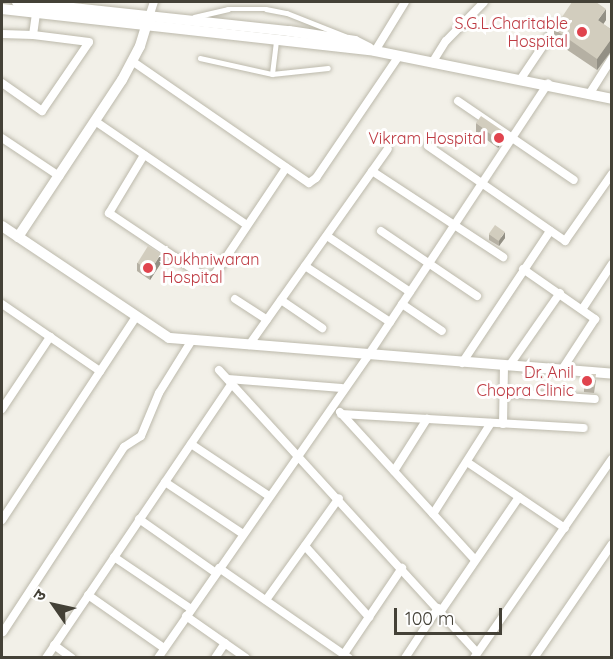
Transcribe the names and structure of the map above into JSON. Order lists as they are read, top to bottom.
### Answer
{
  "places": [
    "S.G.L.Charitable Hospital",
    "Vikram Hospital",
    "Dukhniwaran Hospital",
    "Dr. Anil Chopra Clinic"
  ],
  "scale_bar": "100 m",
  "north": "top left"
}
